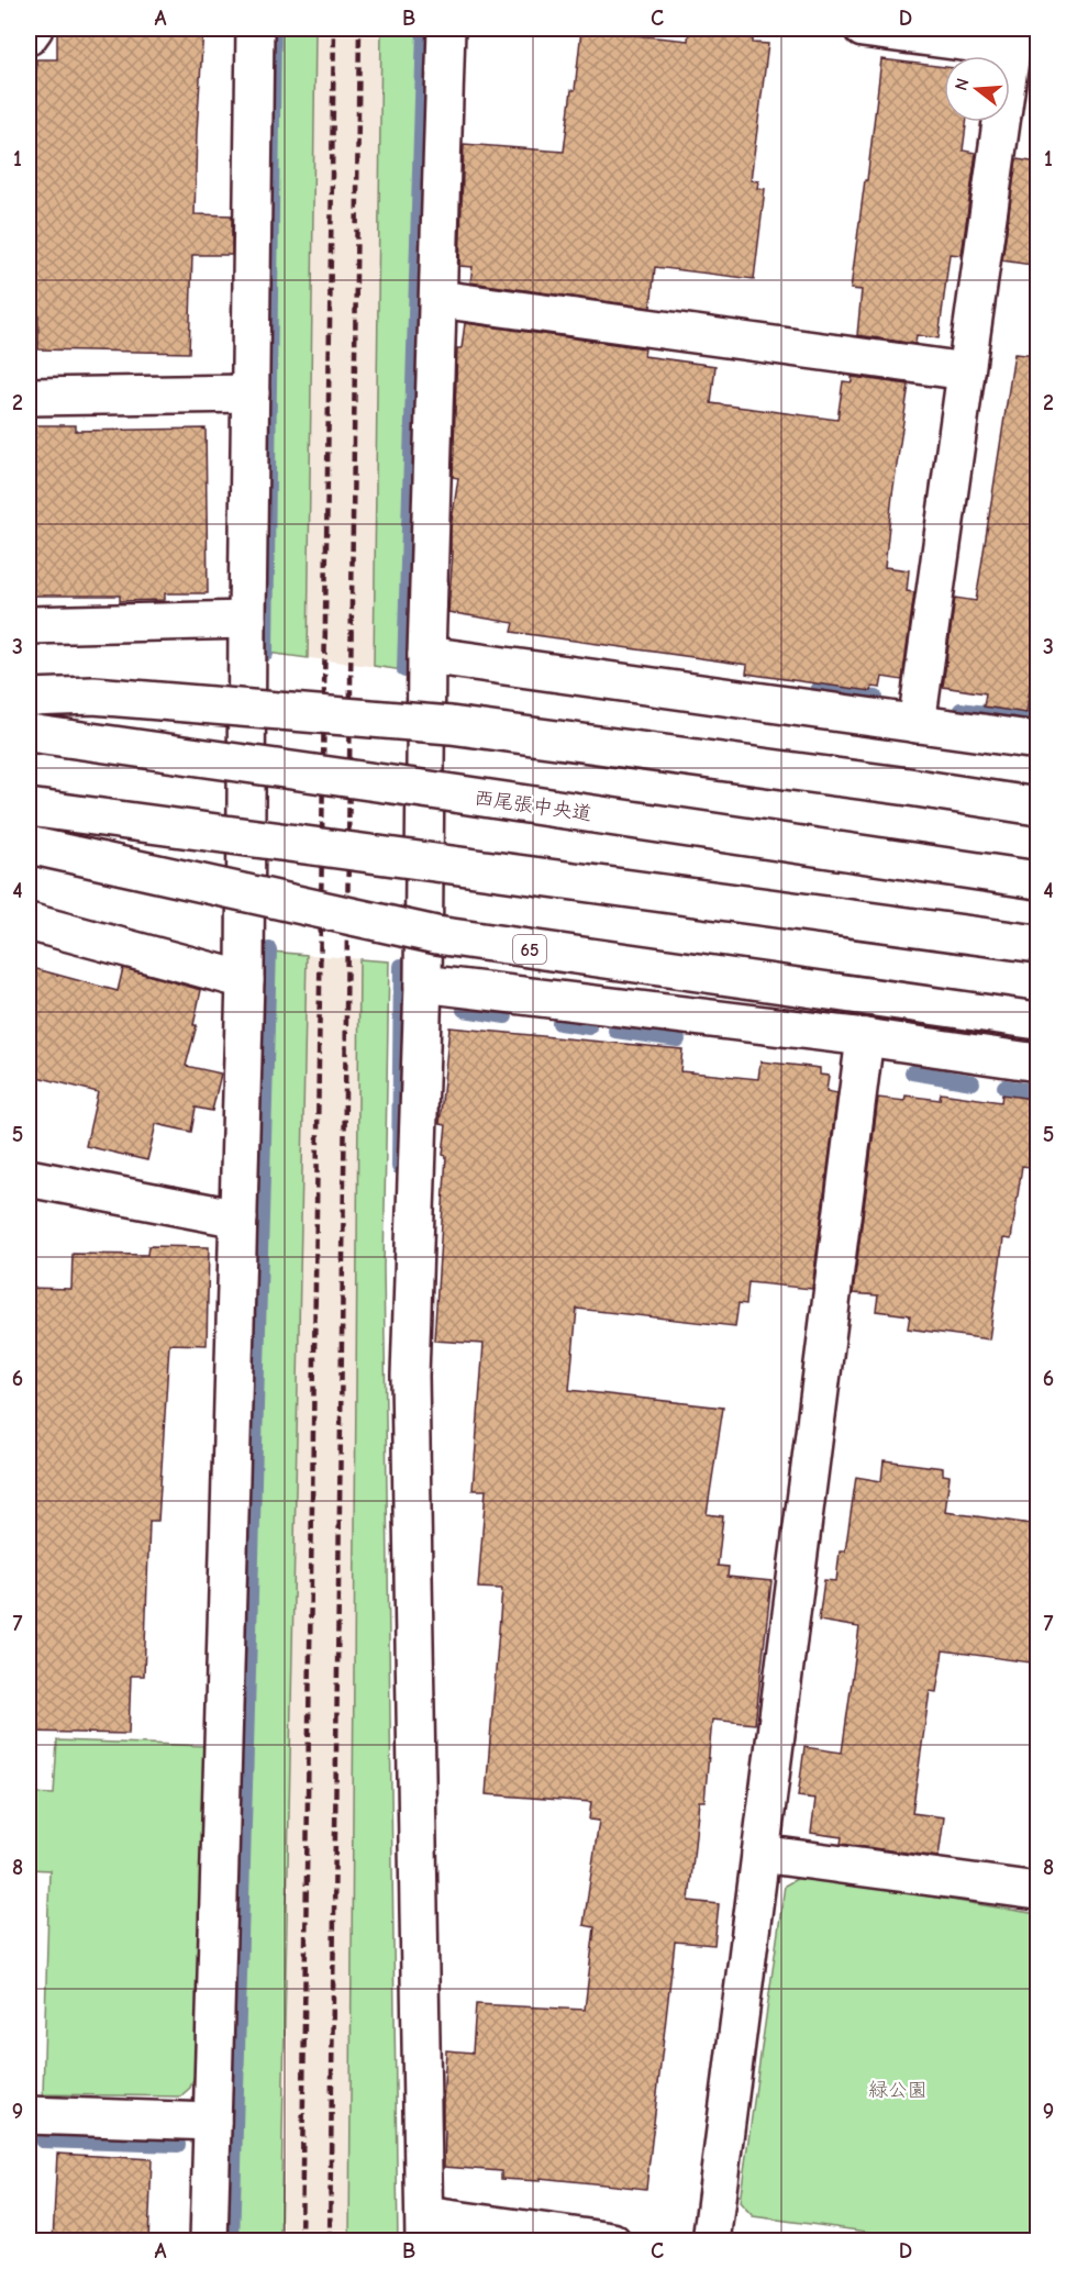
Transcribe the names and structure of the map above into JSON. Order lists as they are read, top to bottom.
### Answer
{
  "streets": {
    "street": ["西尾張中央道", "65"]
  },
  "parks": ["緑公園"],
  "north": "left",
  "grid": {
    "columns": [
      "A",
      "B",
      "C",
      "D"
    ],
    "rows": [
      "1",
      "2",
      "3",
      "4",
      "5",
      "6",
      "7",
      "8",
      "9"
    ]
  }
}
